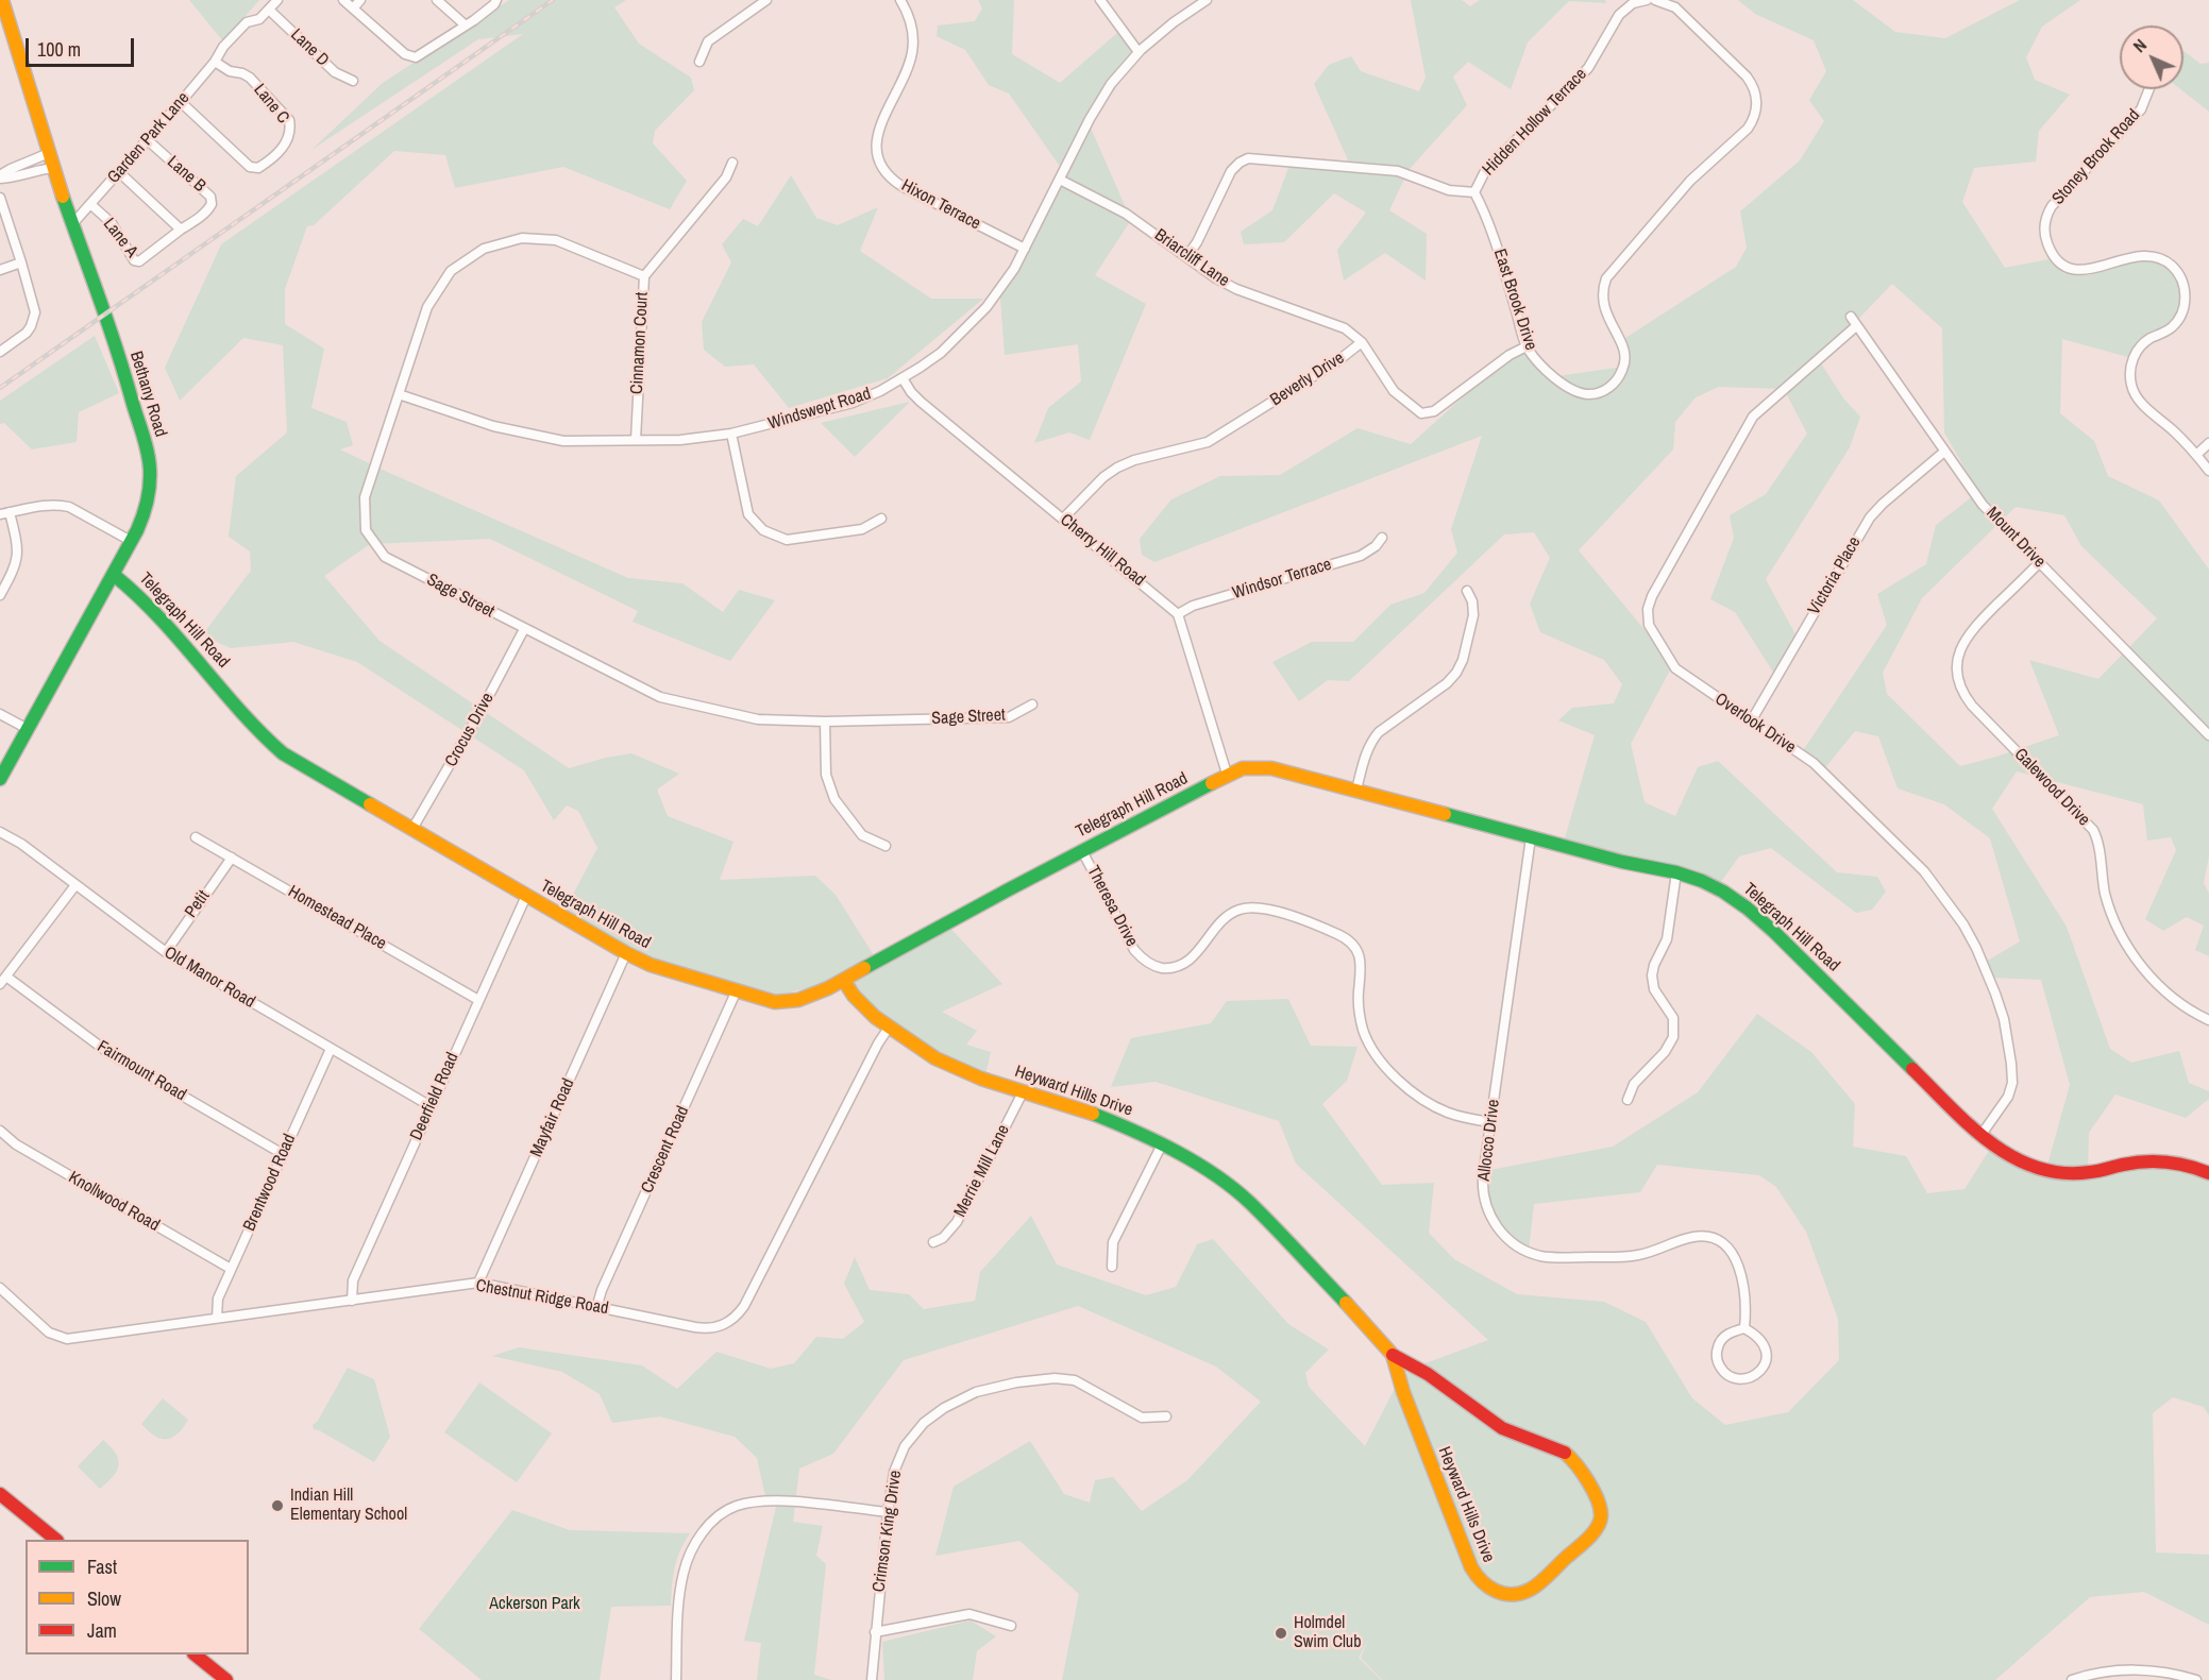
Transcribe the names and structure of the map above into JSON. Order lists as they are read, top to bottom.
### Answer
{
  "streets": {
    "street": [
      "Lane D",
      "Lane C",
      "Hidden Hollow Terrace",
      "Garden Park Lane",
      "Stoney Brook Road",
      "Lane B",
      "Hixon Terrace",
      "Lane A",
      "Briarcliff Lane",
      "East Brook Drive",
      "Cinnamon Court",
      "Beverly Drive",
      "Bethany Road",
      "Windswept Road",
      "Mount Drive",
      "Cherry Hill Road",
      "Victoria Place",
      "Windsor Terrace",
      "Sage Street",
      "Telegraph Hill Road",
      "Overlook Drive",
      "Crocus Drive",
      "Galewood Drive",
      "Petit",
      "Theresa Drive",
      "Homestead Place",
      "Old Manor Road",
      "Fairmount Road",
      "Heyward Hills Drive",
      "Deerfield Road",
      "Mayfair Road",
      "Allocco Drive",
      "Crescent Road",
      "Merrie Mill Lane",
      "Brentwood Road",
      "Knollwood Road",
      "Chestnut Ridge Road",
      "Crimson King Drive"
    ]
  },
  "crossings": [
    ["Lane D", "Garden Park Lane"],
    ["Lane C", "Garden Park Lane"],
    ["Hidden Hollow Terrace", "East Brook Drive"],
    ["Garden Park Lane", "Lane B"],
    ["Garden Park Lane", "Lane A"],
    ["Garden Park Lane", "Bethany Road"],
    ["Lane B", "Lane A"],
    ["Hixon Terrace", "Windswept Road"],
    ["Briarcliff Lane", "Beverly Drive"],
    ["Briarcliff Lane", "Windswept Road"],
    ["East Brook Drive", "Beverly Drive"],
    ["Cinnamon Court", "Windswept Road"],
    ["Cinnamon Court", "Sage Street"],
    ["Beverly Drive", "Cherry Hill Road"],
    ["Bethany Road", "Telegraph Hill Road"],
    ["Windswept Road", "Cherry Hill Road"],
    ["Windswept Road", "Sage Street"],
    ["Mount Drive", "Victoria Place"],
    ["Mount Drive", "Overlook Drive"],
    ["Mount Drive", "Galewood Drive"],
    ["Cherry Hill Road", "Windsor Terrace"],
    ["Victoria Place", "Overlook Drive"],
    ["Sage Street", "Crocus Drive"],
    ["Telegraph Hill Road", "Overlook Drive"],
    ["Telegraph Hill Road", "Crocus Drive"],
    ["Telegraph Hill Road", "Theresa Drive"],
    ["Telegraph Hill Road", "Heyward Hills Drive"],
    ["Telegraph Hill Road", "Deerfield Road"],
    ["Telegraph Hill Road", "Mayfair Road"],
    ["Telegraph Hill Road", "Allocco Drive"],
    ["Telegraph Hill Road", "Crescent Road"],
    ["Petit", "Homestead Place"],
    ["Petit", "Old Manor Road"],
    ["Theresa Drive", "Allocco Drive"],
    ["Homestead Place", "Deerfield Road"],
    ["Old Manor Road", "Deerfield Road"],
    ["Old Manor Road", "Brentwood Road"],
    ["Fairmount Road", "Brentwood Road"],
    ["Heyward Hills Drive", "Merrie Mill Lane"],
    ["Heyward Hills Drive", "Chestnut Ridge Road"],
    ["Deerfield Road", "Chestnut Ridge Road"],
    ["Mayfair Road", "Chestnut Ridge Road"],
    ["Crescent Road", "Chestnut Ridge Road"],
    ["Brentwood Road", "Knollwood Road"],
    ["Brentwood Road", "Chestnut Ridge Road"]
  ],
  "parks": ["Ackerson Park"],
  "places": ["Indian Hill Elementary School", "Holmdel Swim Club"],
  "legend": ["Fast", "Slow", "Jam"],
  "scale_bar": "100 m",
  "north": "top left"
}
